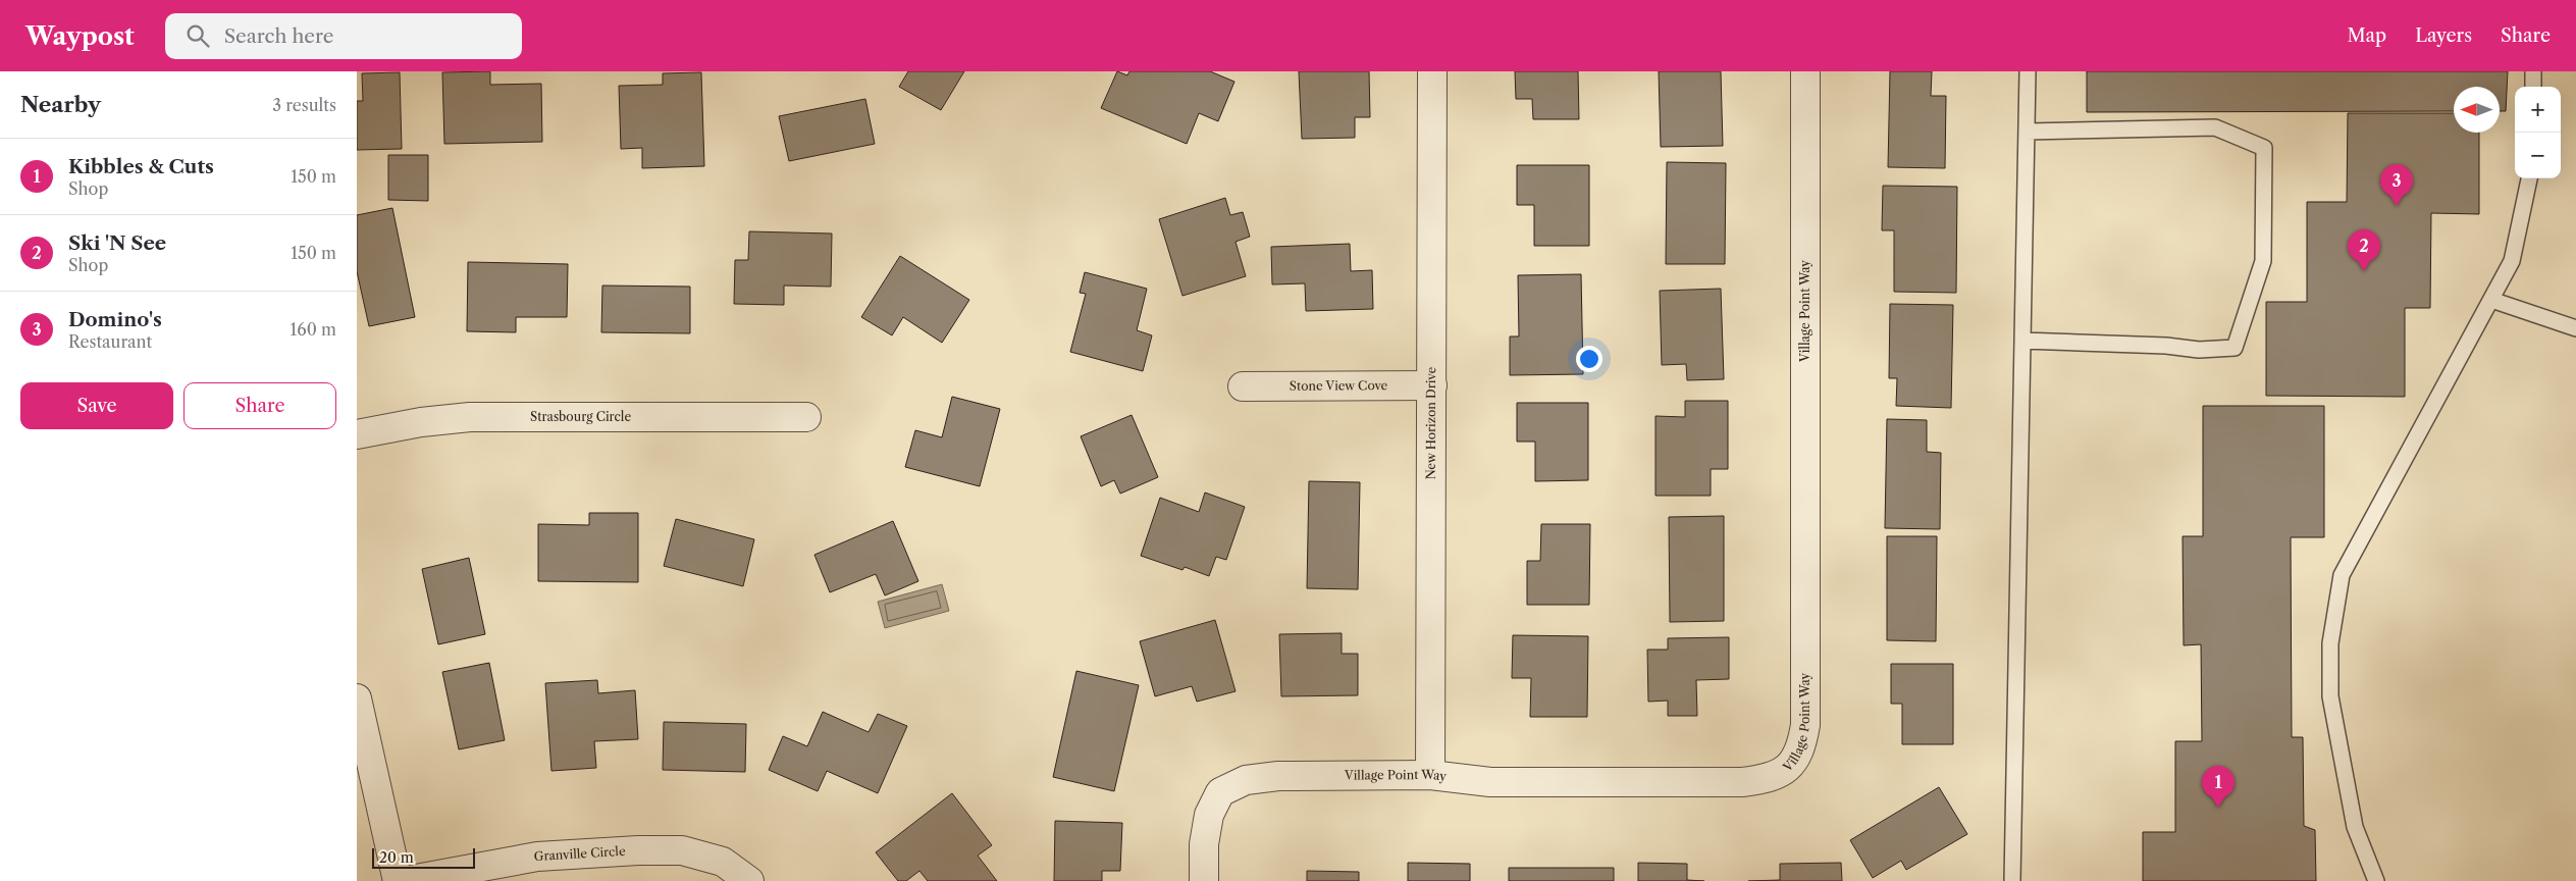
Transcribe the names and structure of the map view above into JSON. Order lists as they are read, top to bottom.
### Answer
{
  "streets": {
    "street": [
      "Village Point Way",
      "Stone View Cove",
      "Strasbourg Circle",
      "New Horizon Drive",
      "Granville Circle"
    ]
  },
  "crossings": [
    ["Village Point Way", "New Horizon Drive"],
    ["Stone View Cove", "New Horizon Drive"]
  ],
  "scale_bar": "20 m",
  "north": "left",
  "page": {
    "header": "Waypost",
    "search": "Search here",
    "nav": ["Map", "Layers", "Share"],
    "heading": ["Nearby", "3 results"],
    "map_buttons": ["+", "−"],
    "list": [
      {
        "mark": "1",
        "name": "Kibbles & Cuts",
        "note": "Shop",
        "value": "150 m"
      },
      {
        "mark": "2",
        "name": "Ski 'N See",
        "note": "Shop",
        "value": "150 m"
      },
      {
        "mark": "3",
        "name": "Domino's",
        "note": "Restaurant",
        "value": "160 m"
      }
    ],
    "pins": ["3", "2", "1"],
    "buttons": ["Save", "Share"],
    "scale": "20 m"
  }
}
